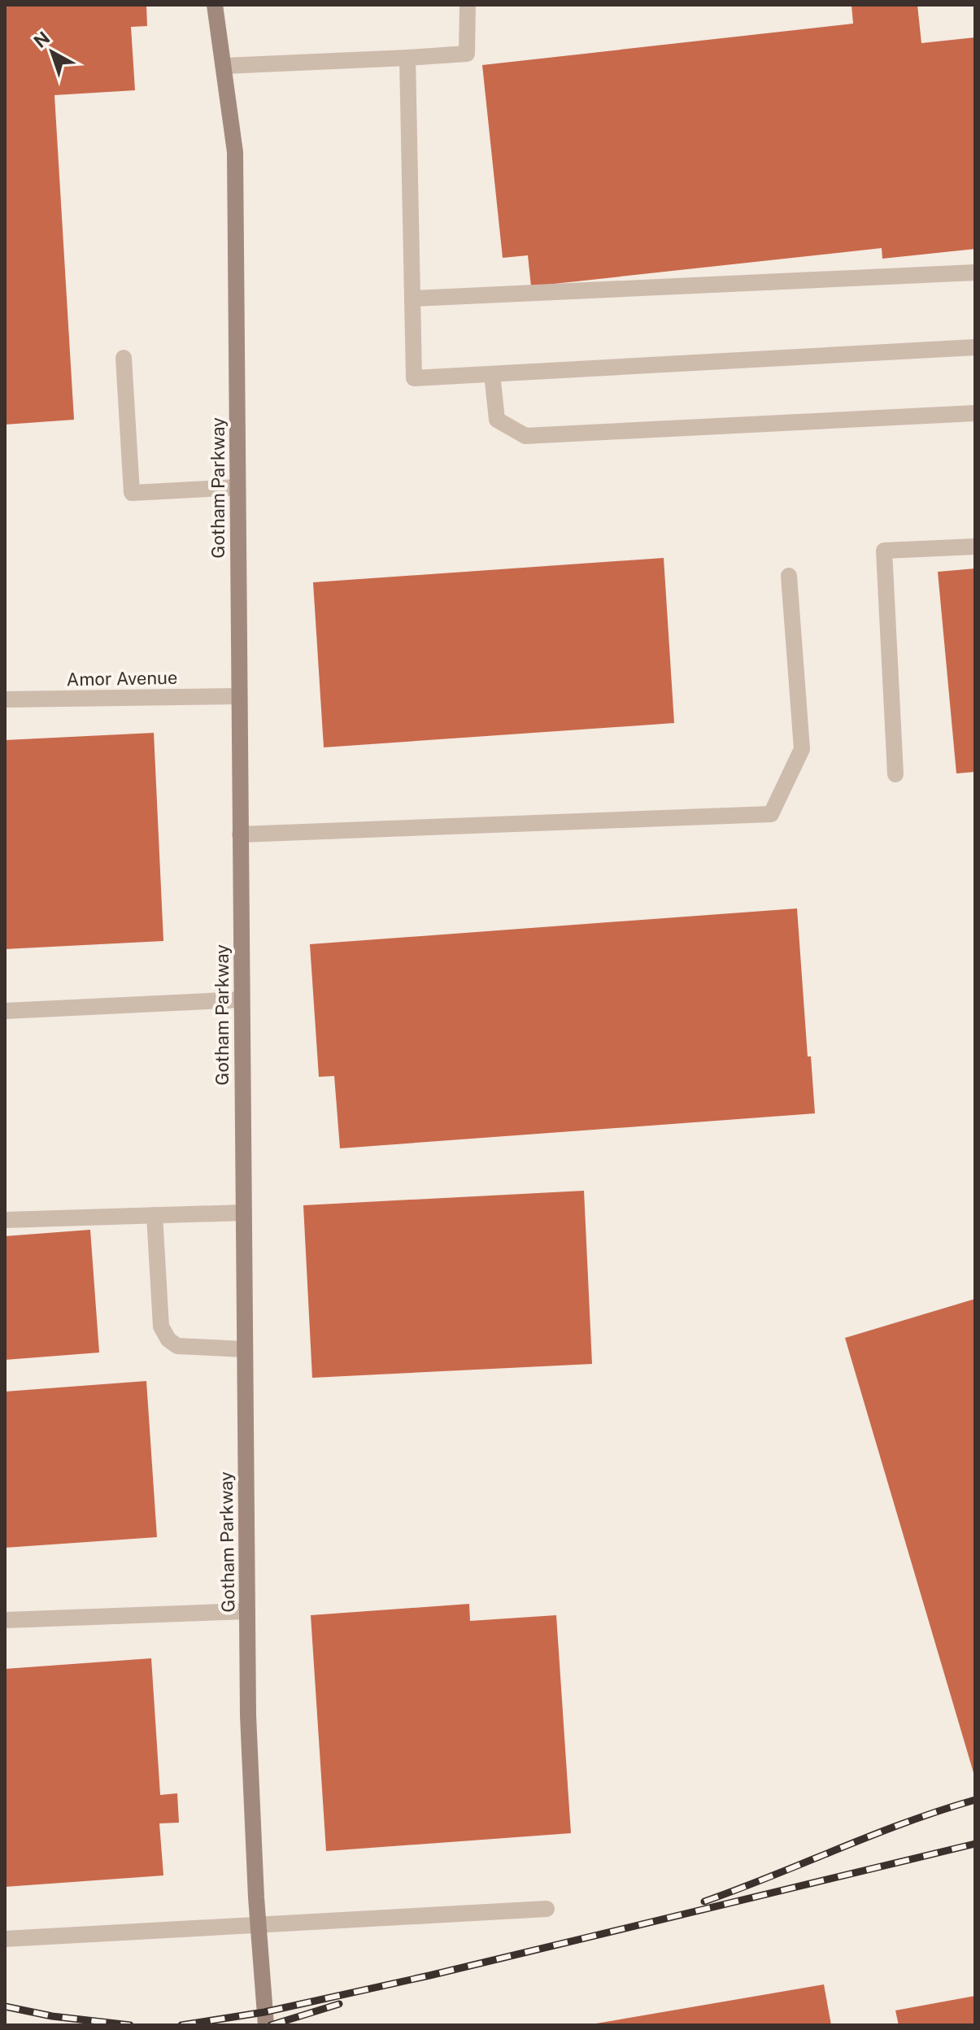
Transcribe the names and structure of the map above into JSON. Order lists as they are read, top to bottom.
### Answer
{
  "streets": {
    "street": ["Gotham Parkway", "Amor Avenue"]
  },
  "crossings": [
    ["Gotham Parkway", "Amor Avenue"]
  ],
  "north": "top left"
}
